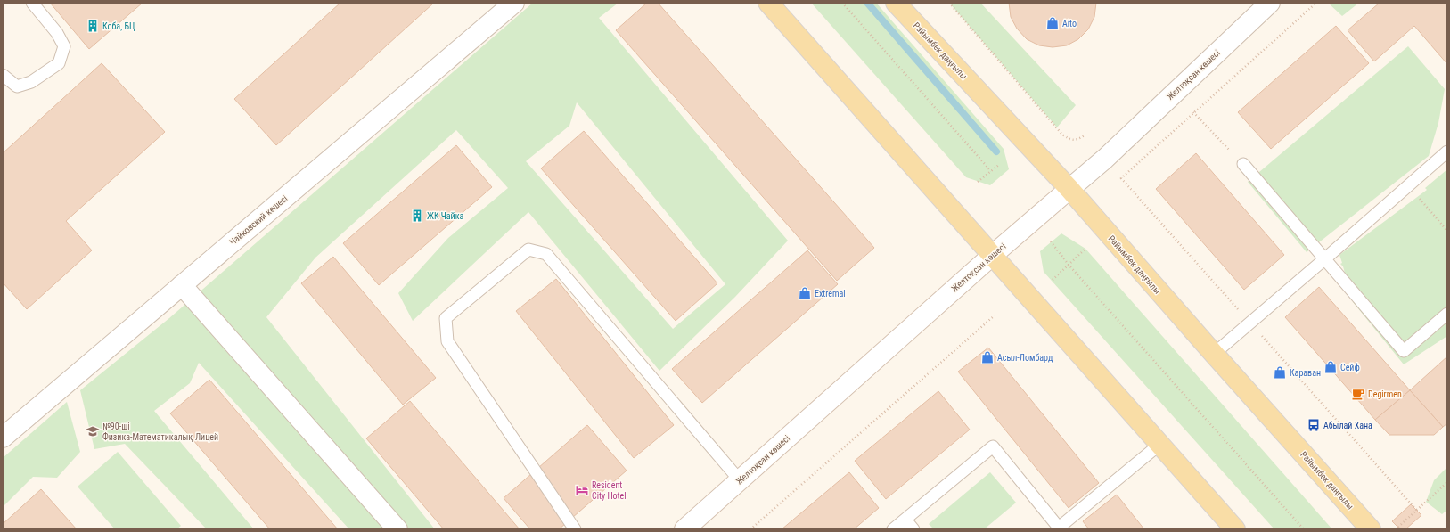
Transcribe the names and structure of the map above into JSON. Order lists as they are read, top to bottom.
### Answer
{
  "streets": {
    "main road": ["Райымбек даңғылы"],
    "street": ["Желтоқсан көшесі", "Чайковский көшесі"]
  },
  "crossings": [
    ["Райымбек даңғылы", "Желтоқсан көшесі"]
  ],
  "places": {
    "shop": [
      "Aito",
      "Extremal",
      "Асыл-Ломбард",
      "Сейф",
      "Караван"
    ],
    "building": ["Коба, БЦ", "ЖК Чайка"],
    "cafe": ["Degirmen"],
    "bus stop": ["Абылай Хана"],
    "school or university": ["№90-ші Физика-Математикалық Лицей"],
    "hotel": ["Resident City Hotel"]
  }
}
